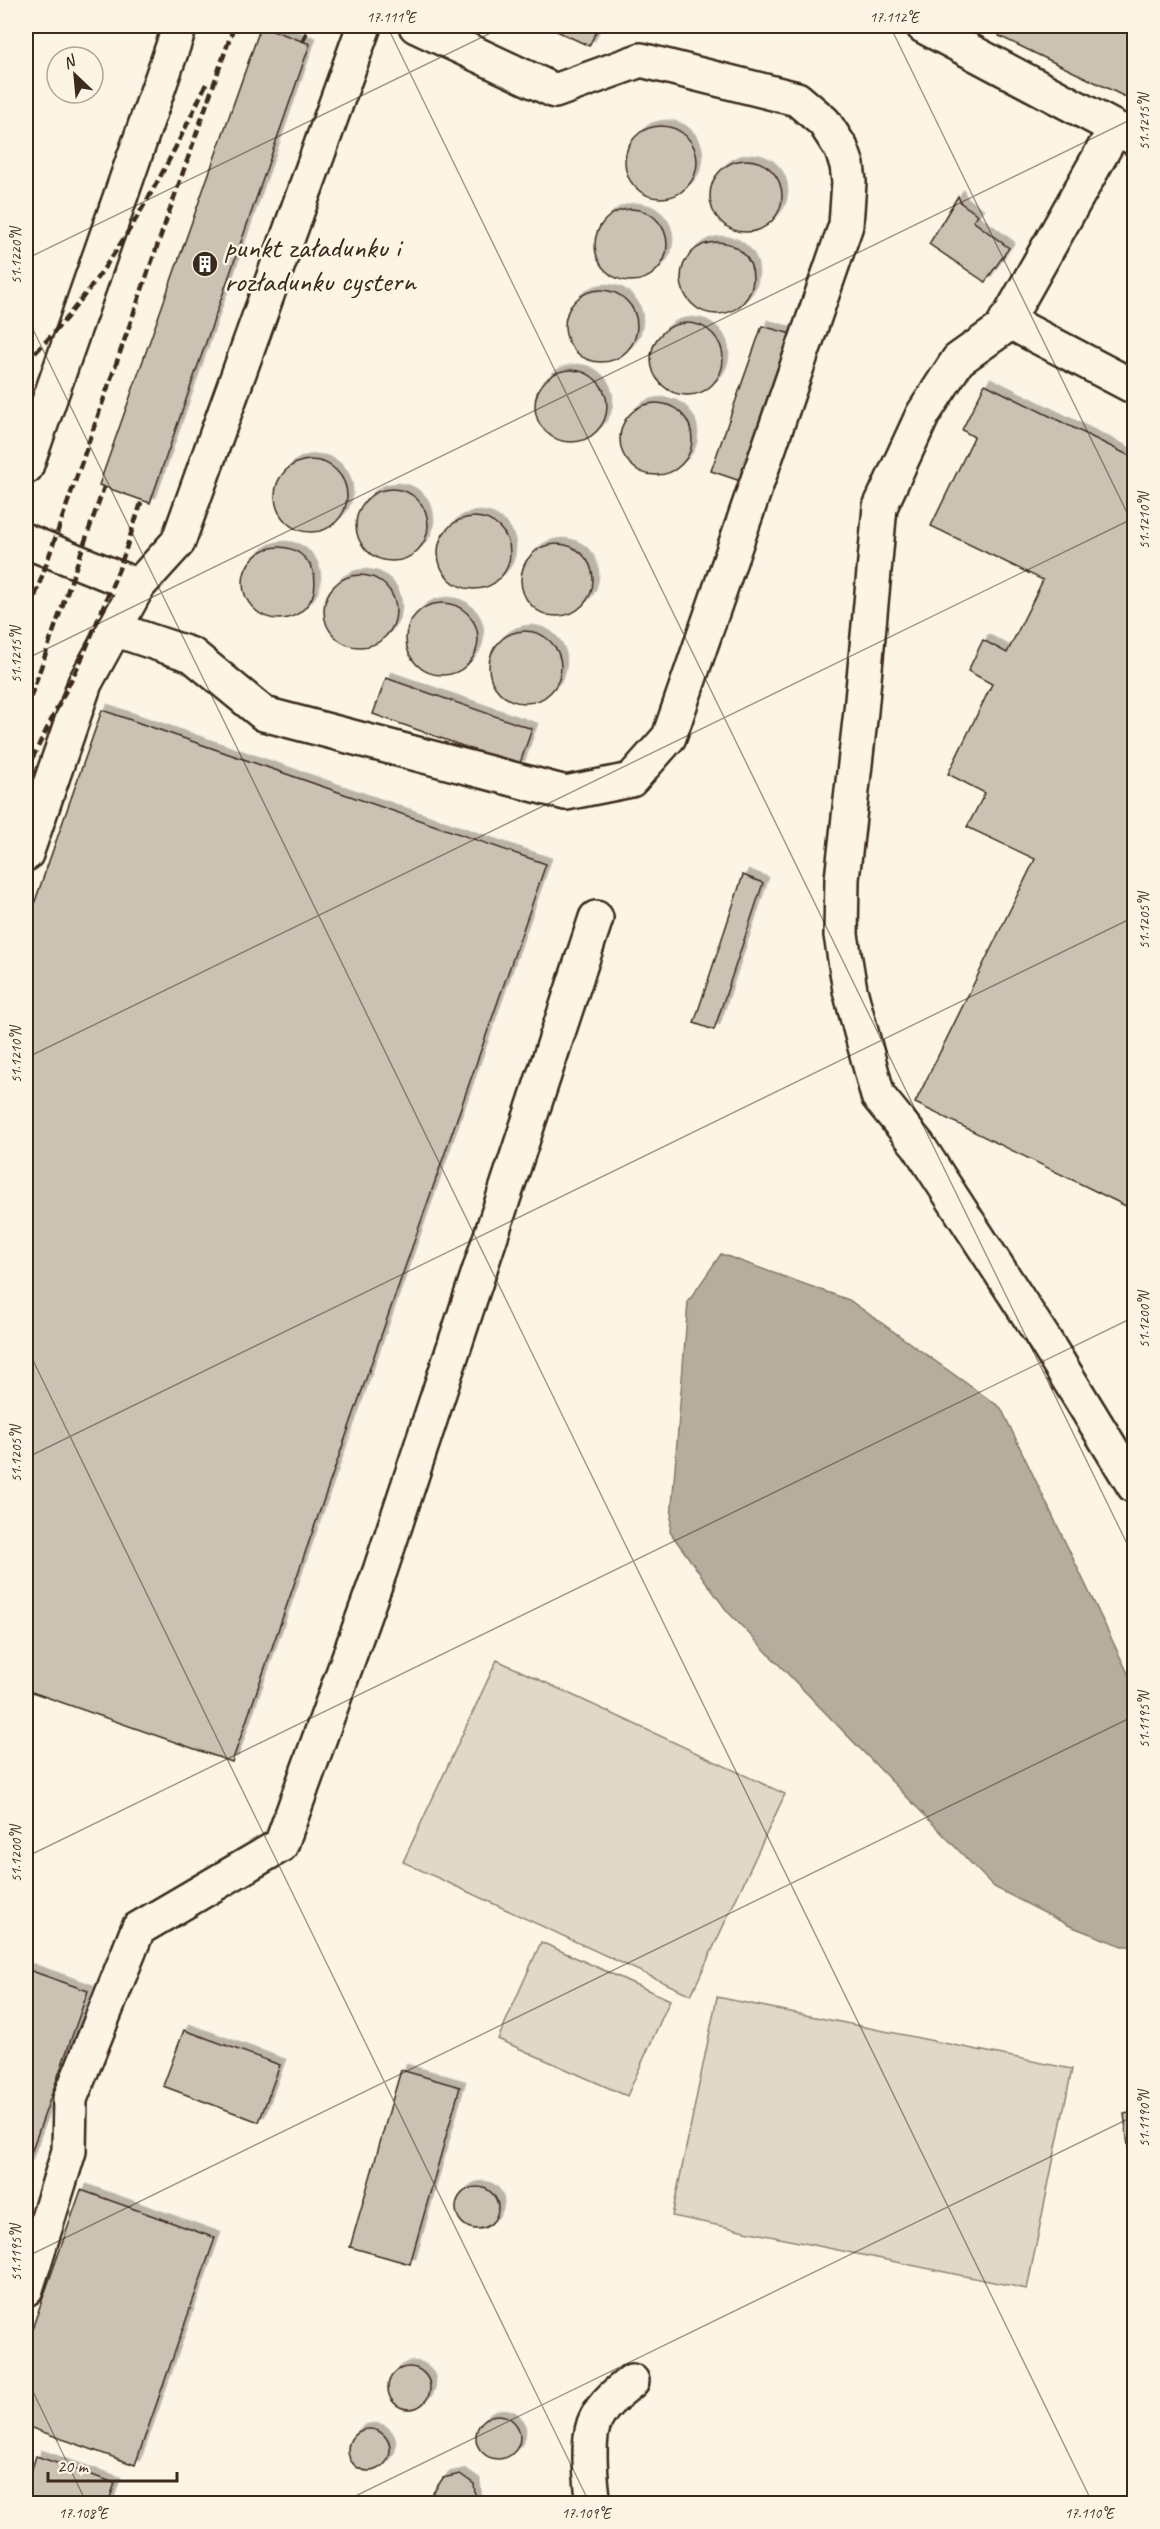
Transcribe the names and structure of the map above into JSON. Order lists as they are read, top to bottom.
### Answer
{
  "places": {
    "building": ["punkt załadunku i rozładunku cystern"]
  },
  "scale_bar": "20 m",
  "north": "top left",
  "coordinates": [
    "17.111°E",
    "17.112°E",
    "51.1215°N",
    "51.1220°N",
    "51.1210°N",
    "51.1205°N",
    "51.1200°N",
    "51.1195°N",
    "51.1190°N",
    "17.108°E",
    "17.109°E",
    "17.110°E"
  ]
}
